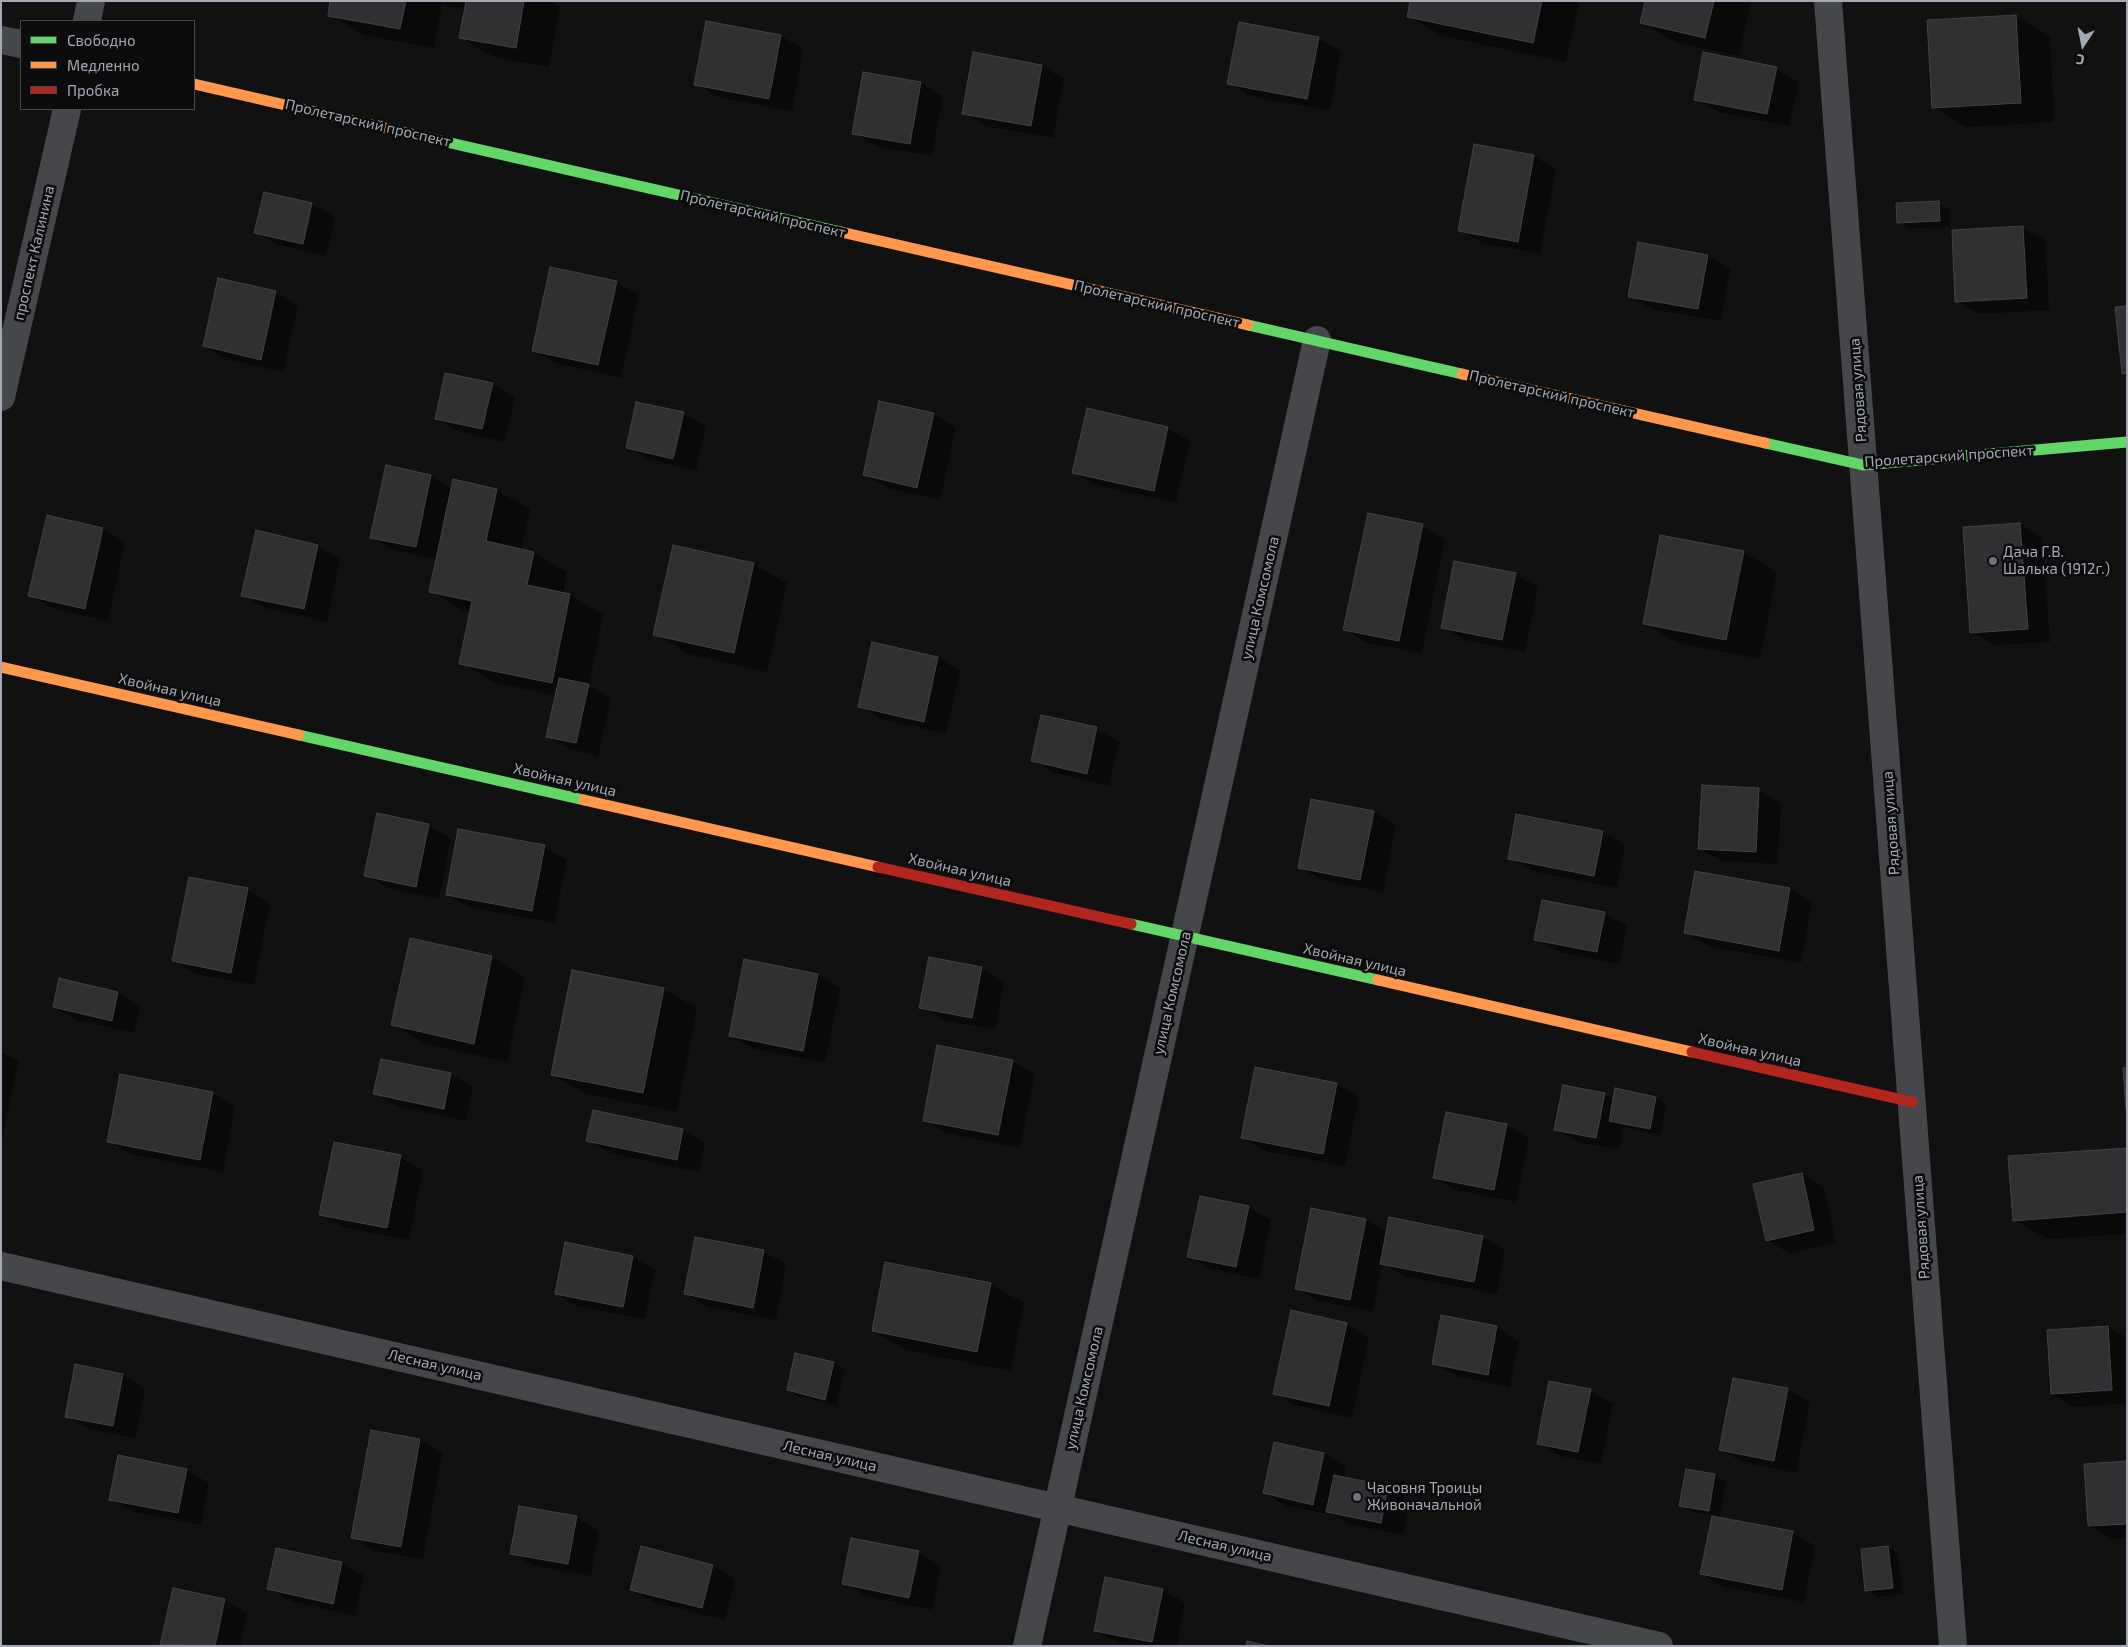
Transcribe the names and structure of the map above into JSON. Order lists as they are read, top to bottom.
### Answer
{
  "streets": {
    "street": [
      "Пролетарский проспект",
      "проспект Калинина",
      "Рядовая улица",
      "улица Комсомола",
      "Хвойная улица",
      "Лесная улица"
    ]
  },
  "crossings": [
    ["Пролетарский проспект", "Рядовая улица"],
    ["Пролетарский проспект", "улица Комсомола"],
    ["Рядовая улица", "Хвойная улица"],
    ["улица Комсомола", "Хвойная улица"],
    ["улица Комсомола", "Лесная улица"]
  ],
  "places": ["Дача Г.В. Шалька (1912г.)", "Часовня Троицы Живоначальной"],
  "legend": ["Свободно", "Медленно", "Пробка"],
  "north": "bottom"
}
